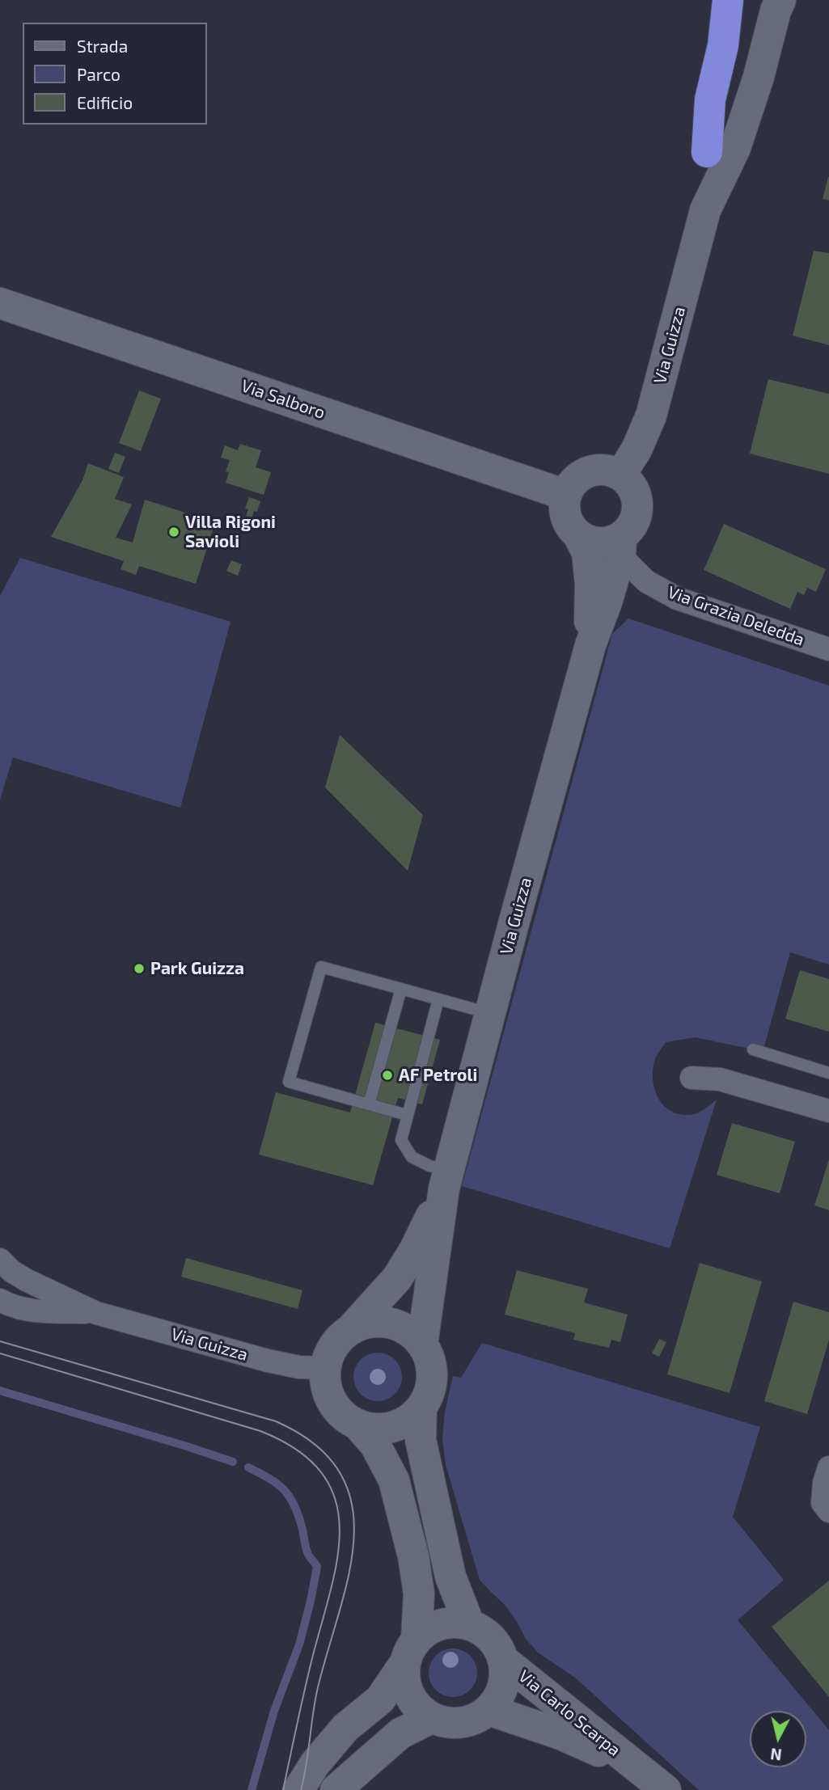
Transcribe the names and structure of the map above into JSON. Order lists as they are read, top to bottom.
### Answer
{
  "streets": {
    "main road": ["Via Guizza", "Via Salboro", "Via Carlo Scarpa"],
    "street": ["Via Grazia Deledda"]
  },
  "crossings": [
    ["Via Guizza", "Via Salboro"],
    ["Via Guizza", "Via Grazia Deledda"],
    ["Via Guizza", "Via Carlo Scarpa"],
    ["Via Salboro", "Via Grazia Deledda"]
  ],
  "places": ["Villa Rigoni Savioli", "Park Guizza", "AF Petroli"],
  "legend": ["Strada", "Parco", "Edificio"],
  "north": "bottom"
}
